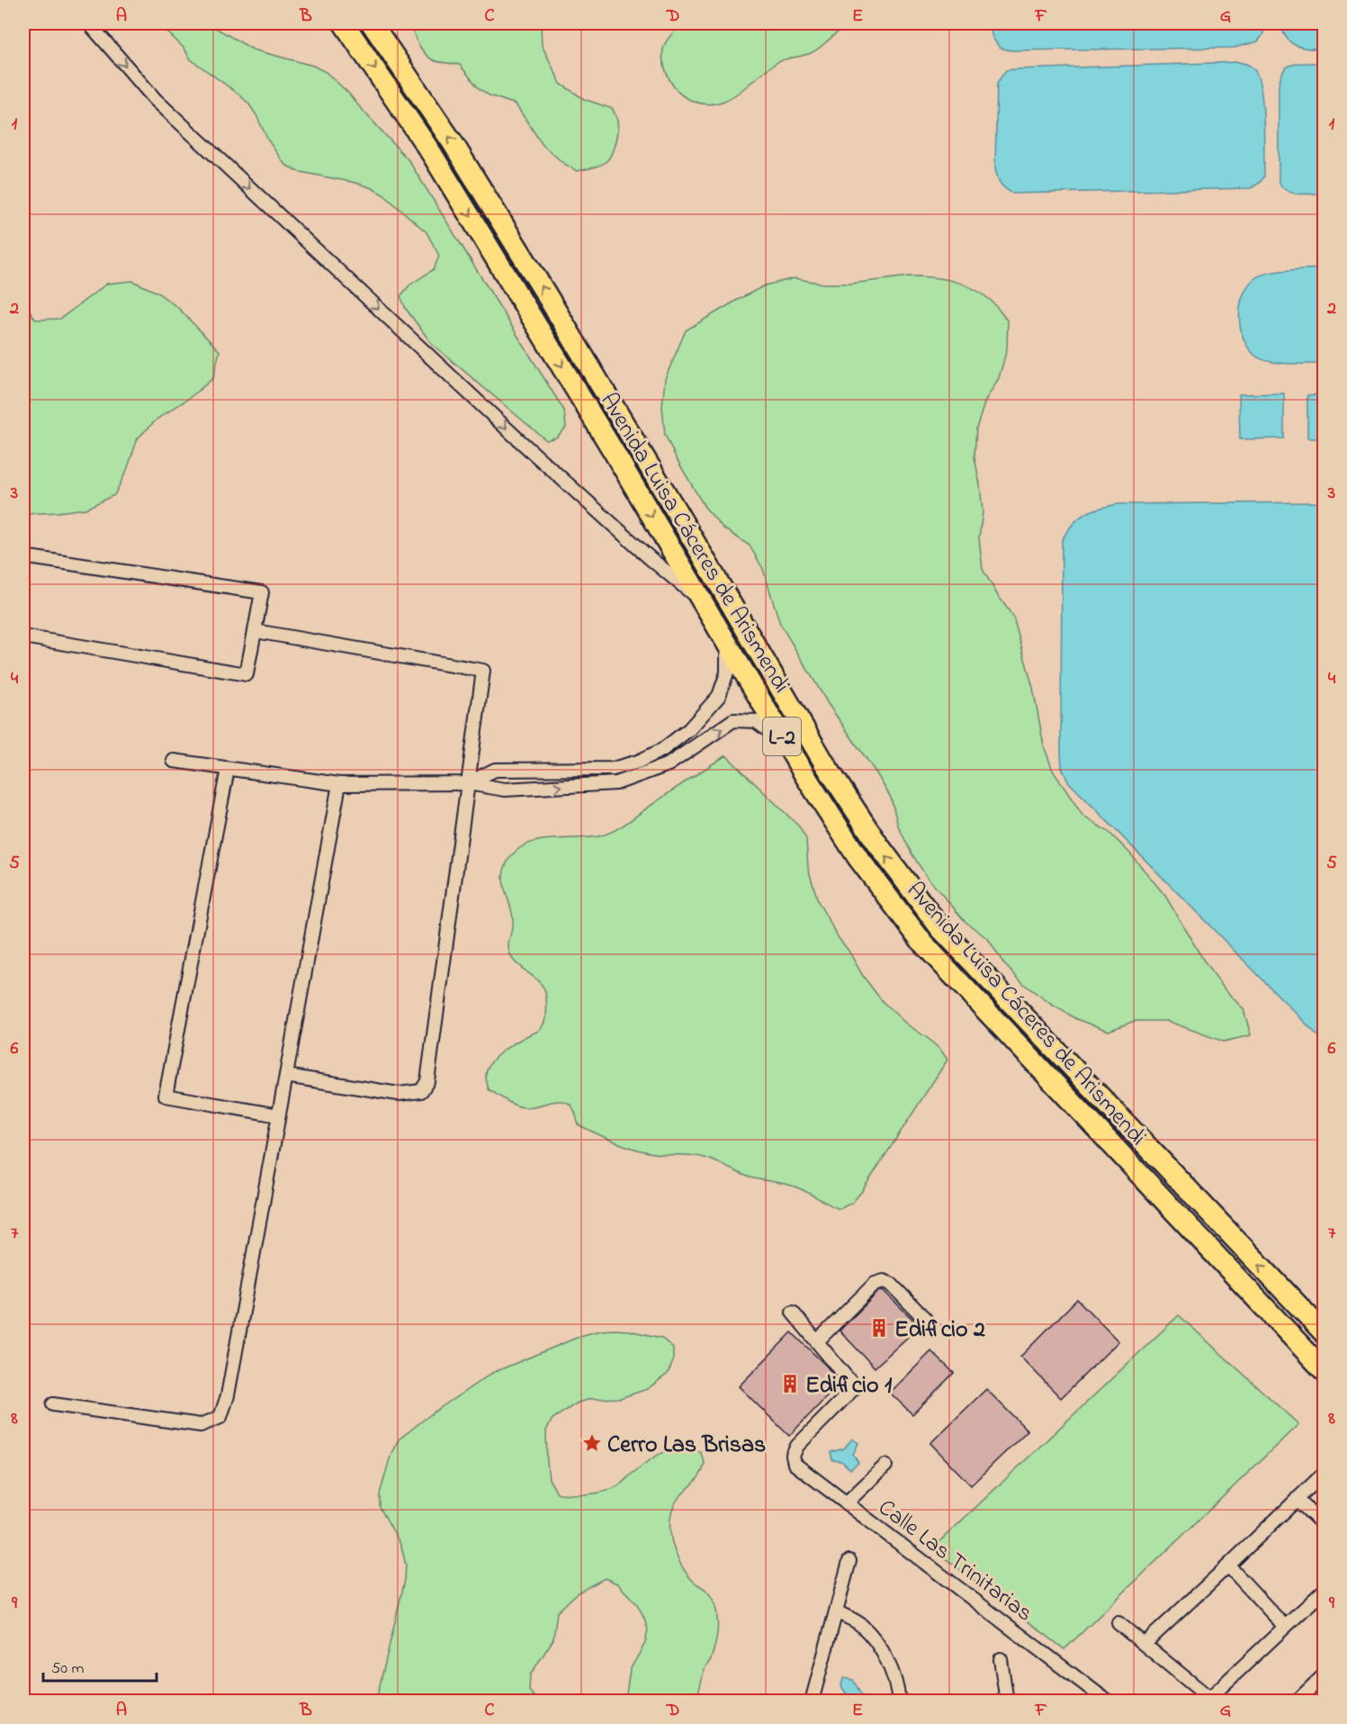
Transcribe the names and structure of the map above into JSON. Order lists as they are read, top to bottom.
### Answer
{
  "streets": {
    "main road": ["Avenida Luisa Cáceres de Arismendi", "L-2"],
    "street": ["Calle Las Trinitarias"]
  },
  "crossings": [
    ["Avenida Luisa Cáceres de Arismendi", "L-2"]
  ],
  "places": {
    "building": ["Edificio 2", "Edificio 1"],
    "place": ["Cerro Las Brisas"]
  },
  "scale_bar": "50 m",
  "grid": {
    "columns": [
      "A",
      "B",
      "C",
      "D",
      "E",
      "F",
      "G"
    ],
    "rows": [
      "1",
      "2",
      "3",
      "4",
      "5",
      "6",
      "7",
      "8",
      "9"
    ]
  }
}
